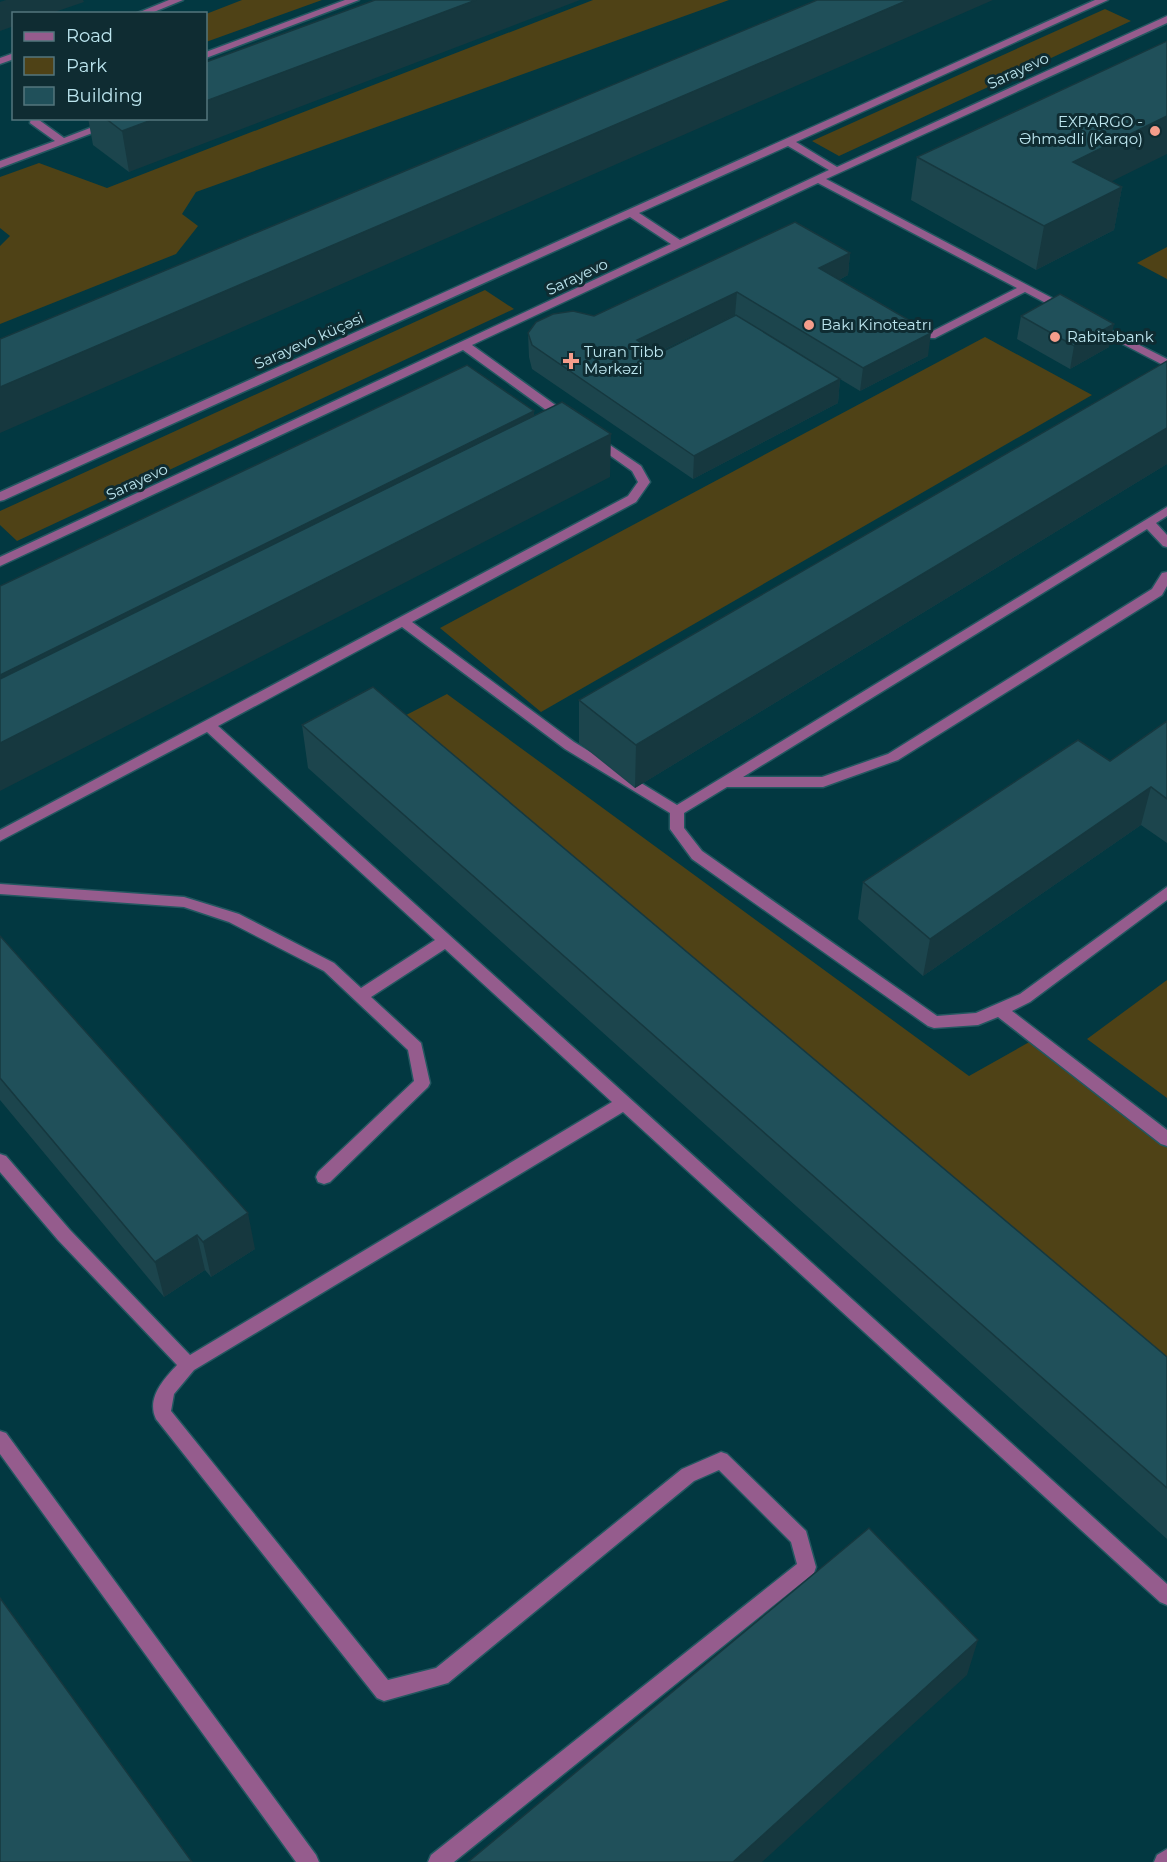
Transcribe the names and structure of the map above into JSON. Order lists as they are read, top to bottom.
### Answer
{
  "streets": {
    "street": ["Sarayevo", "Sarayevo küçəsi"]
  },
  "crossings": [
    ["Sarayevo", "Sarayevo küçəsi"]
  ],
  "places": {
    "other": ["EXPARGO - Əhmədli (Karqo)", "Bakı Kinoteatrı", "Rabitəbank"],
    "health": ["Turan Tibb Mərkəzi"]
  },
  "legend": ["Road", "Park", "Building"]
}
